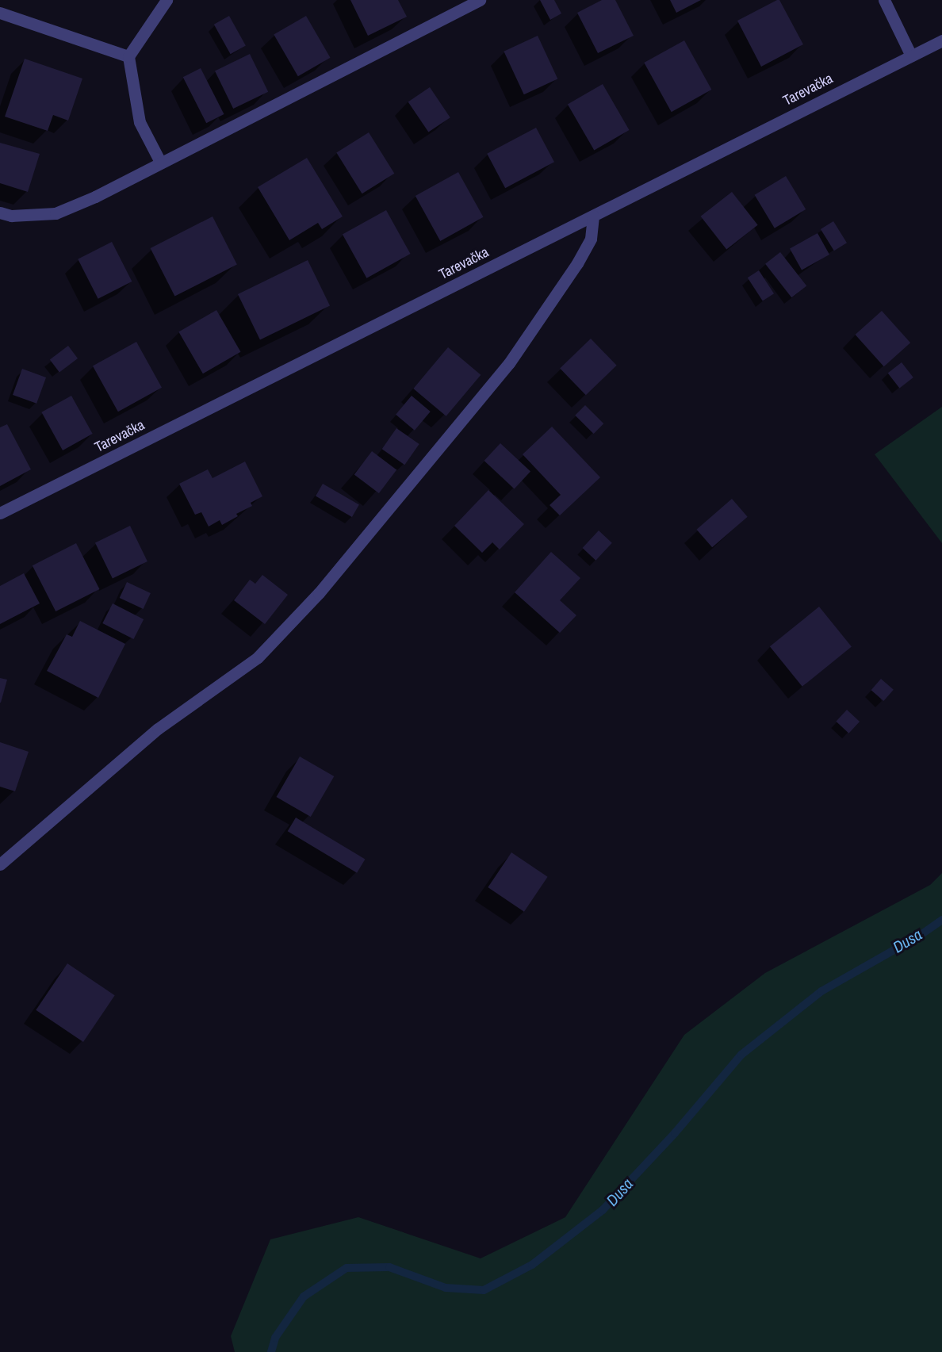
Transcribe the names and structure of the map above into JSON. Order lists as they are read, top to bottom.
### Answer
{
  "streets": {
    "street": ["Tarevačka"]
  },
  "water": ["Dusa"]
}
